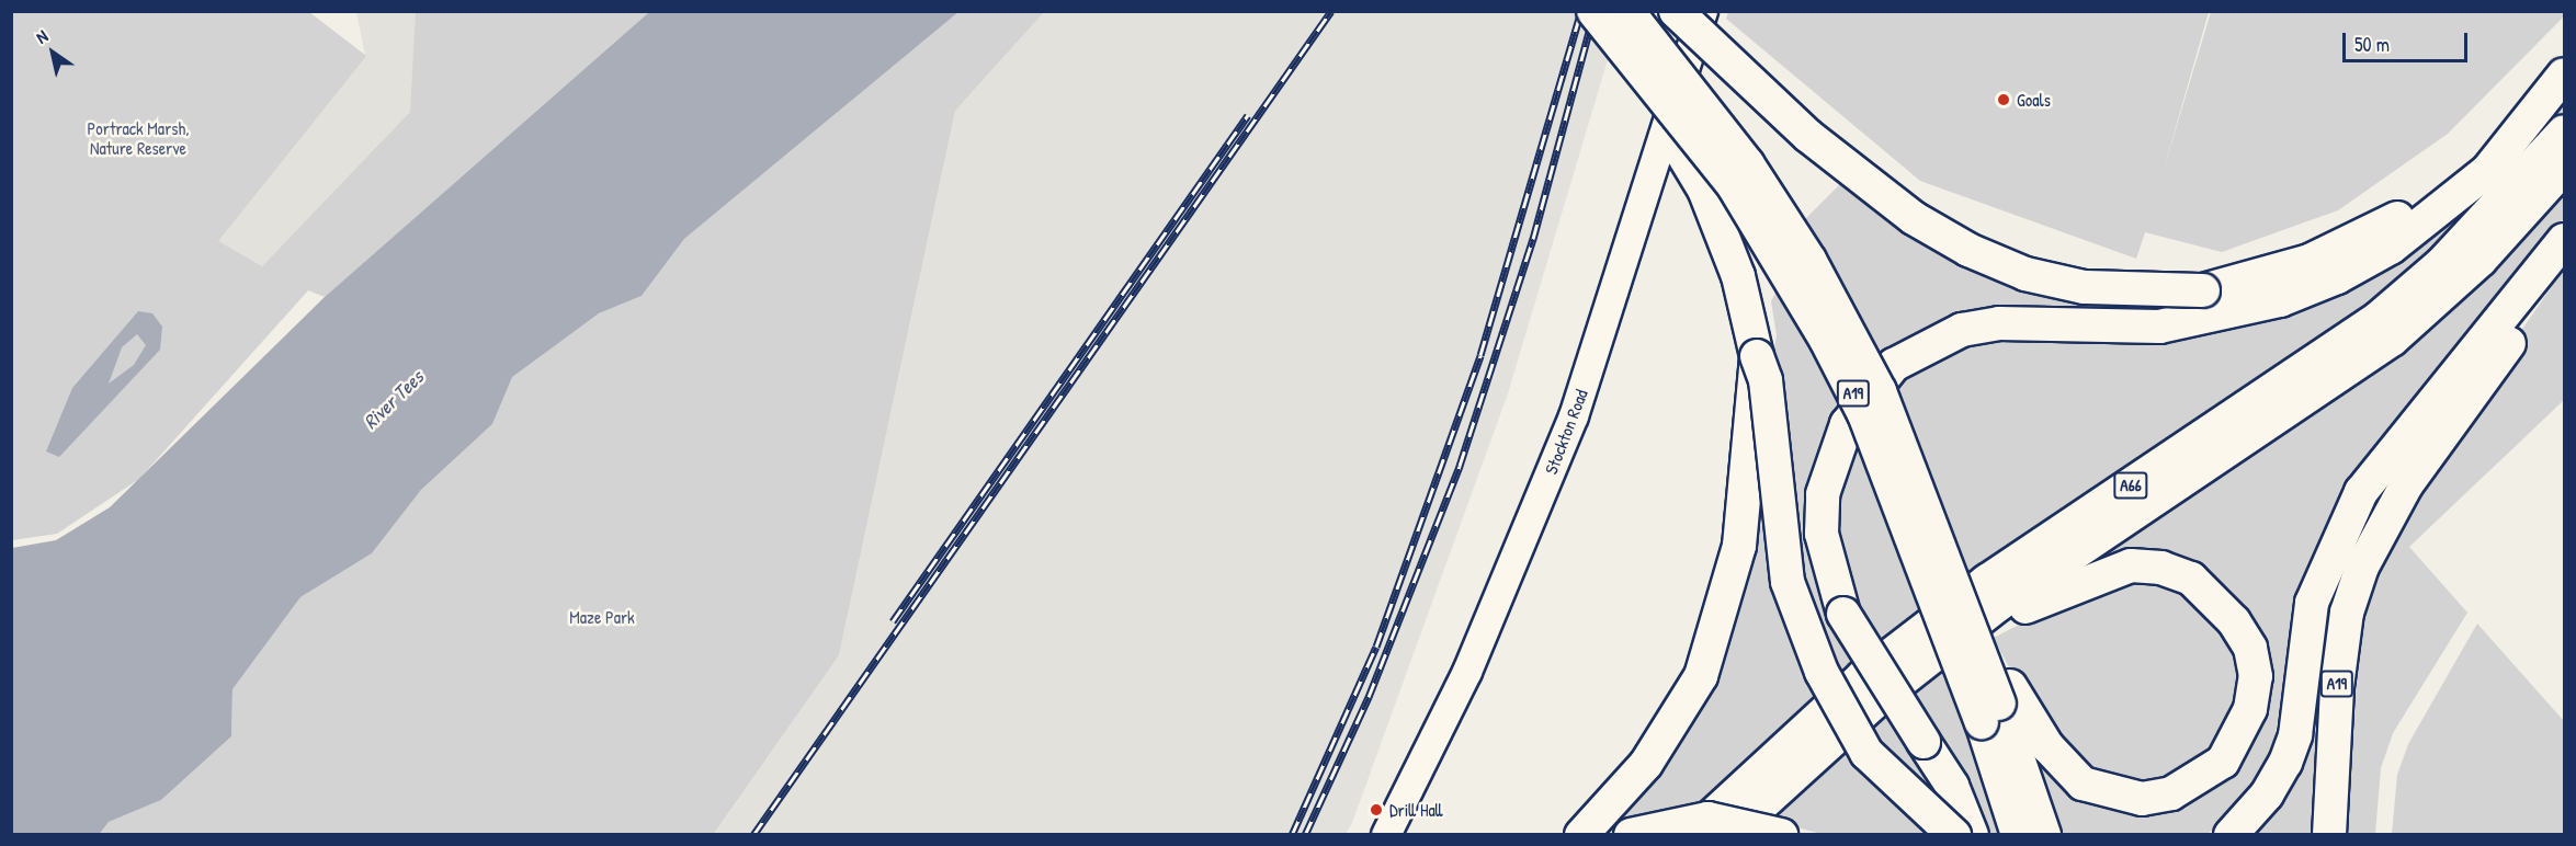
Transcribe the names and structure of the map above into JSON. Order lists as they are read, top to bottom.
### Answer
{
  "streets": {
    "highway": ["A19", "A66"],
    "main road": ["Stockton Road"]
  },
  "crossings": [
    ["A19", "A66"]
  ],
  "water": ["River Tees"],
  "parks": ["Portrack Marsh, Nature Reserve", "Maze Park"],
  "places": ["Goals", "Drill Hall"],
  "scale_bar": "50 m",
  "north": "top left"
}
